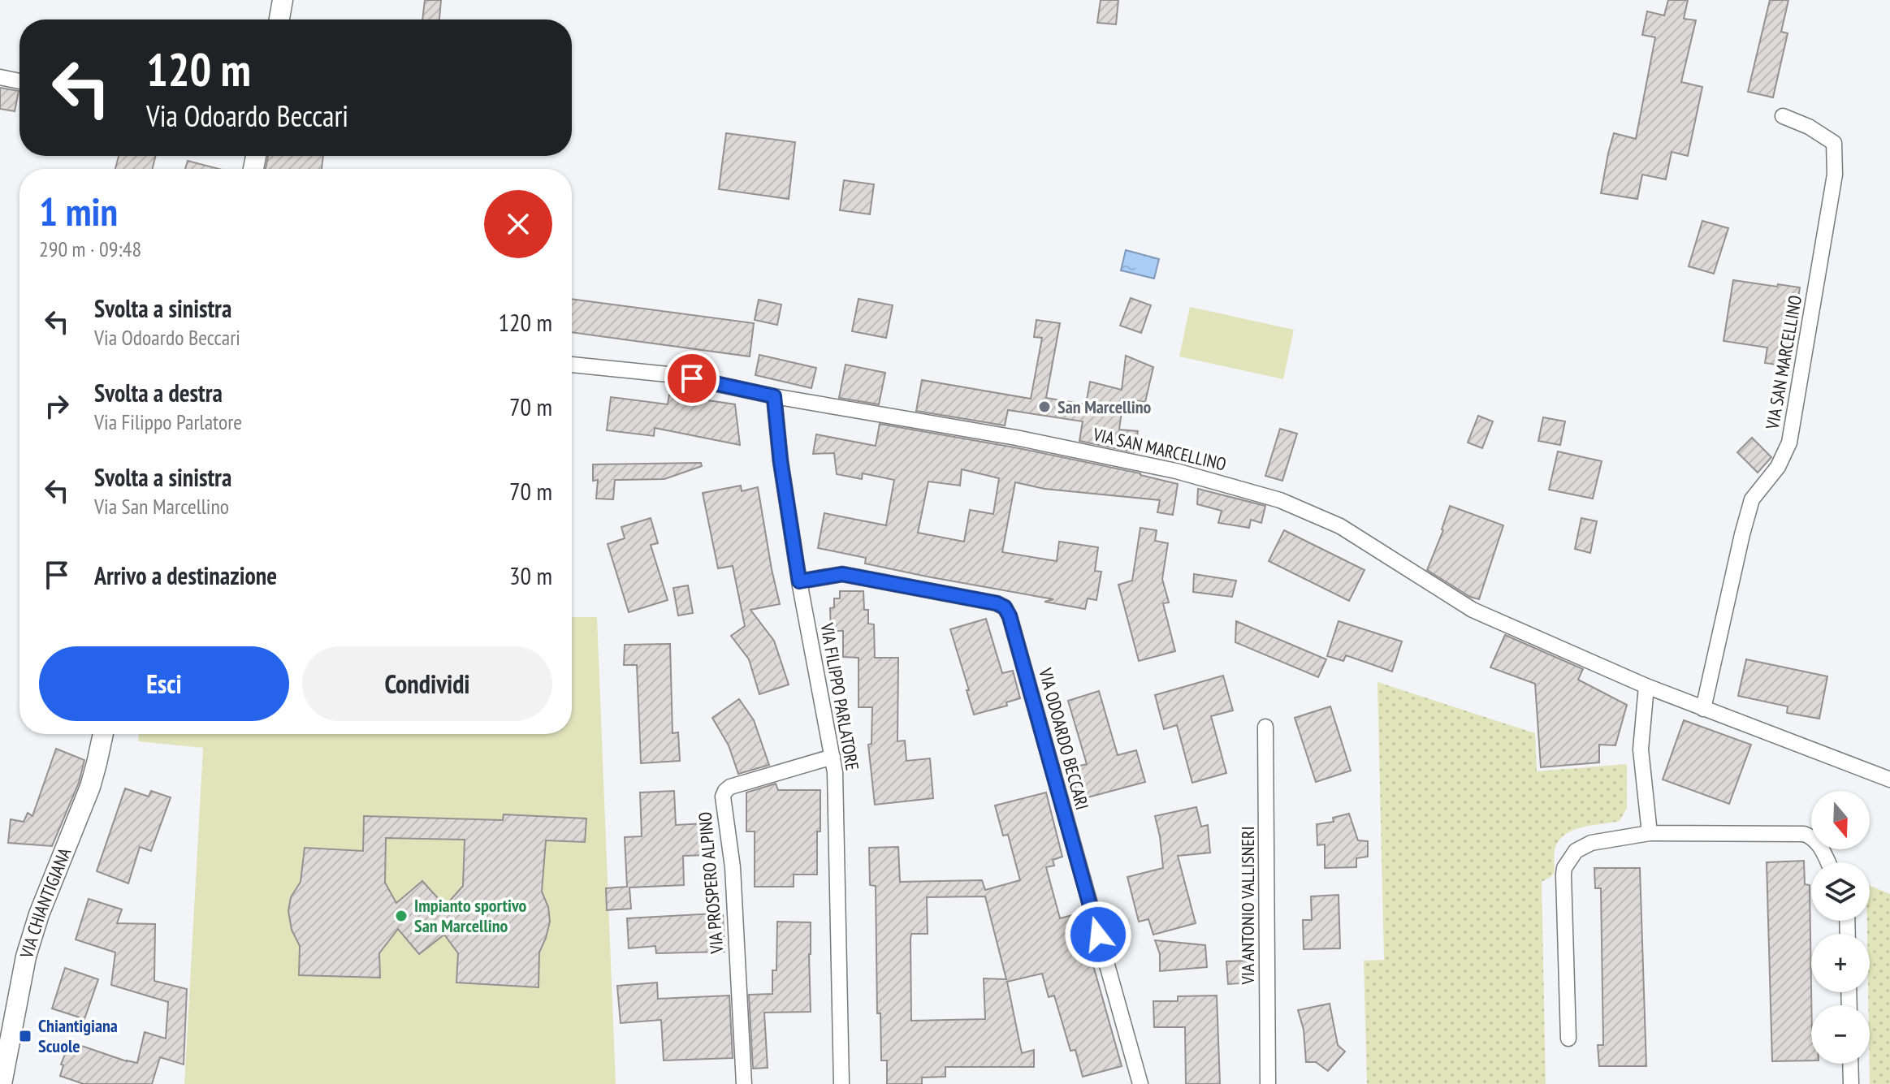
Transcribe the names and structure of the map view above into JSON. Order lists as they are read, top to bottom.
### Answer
{
  "streets": {
    "street": [
      "VIA SAN MARCELLINO",
      "VIA FILIPPO PARLATORE",
      "VIA ODOARDO BECCARI",
      "VIA PROSPERO ALPINO",
      "VIA CHIANTIGIANA",
      "VIA ANTONIO VALLISNERI"
    ]
  },
  "crossings": [
    ["VIA SAN MARCELLINO", "VIA FILIPPO PARLATORE"],
    ["VIA FILIPPO PARLATORE", "VIA ODOARDO BECCARI"],
    ["VIA FILIPPO PARLATORE", "VIA PROSPERO ALPINO"]
  ],
  "places": {
    "other": ["San Marcellino", "Impianto sportivo San Marcellino"],
    "transit": ["Chiantigiana Scuole"]
  },
  "north": "bottom",
  "page": {
    "turn": ["120 m", "Via Odoardo Beccari"],
    "heading": ["1 min", "290 m · 09:48"],
    "list": [
      {
        "name": "Svolta a sinistra",
        "note": "Via Odoardo Beccari",
        "value": "120 m"
      },
      {
        "name": "Svolta a destra",
        "note": "Via Filippo Parlatore",
        "value": "70 m"
      },
      {
        "name": "Svolta a sinistra",
        "note": "Via San Marcellino",
        "value": "70 m"
      },
      {
        "name": "Arrivo a destinazione",
        "value": "30 m"
      }
    ],
    "buttons": ["Esci", "Condividi"],
    "map_buttons": ["+", "−"]
  }
}
